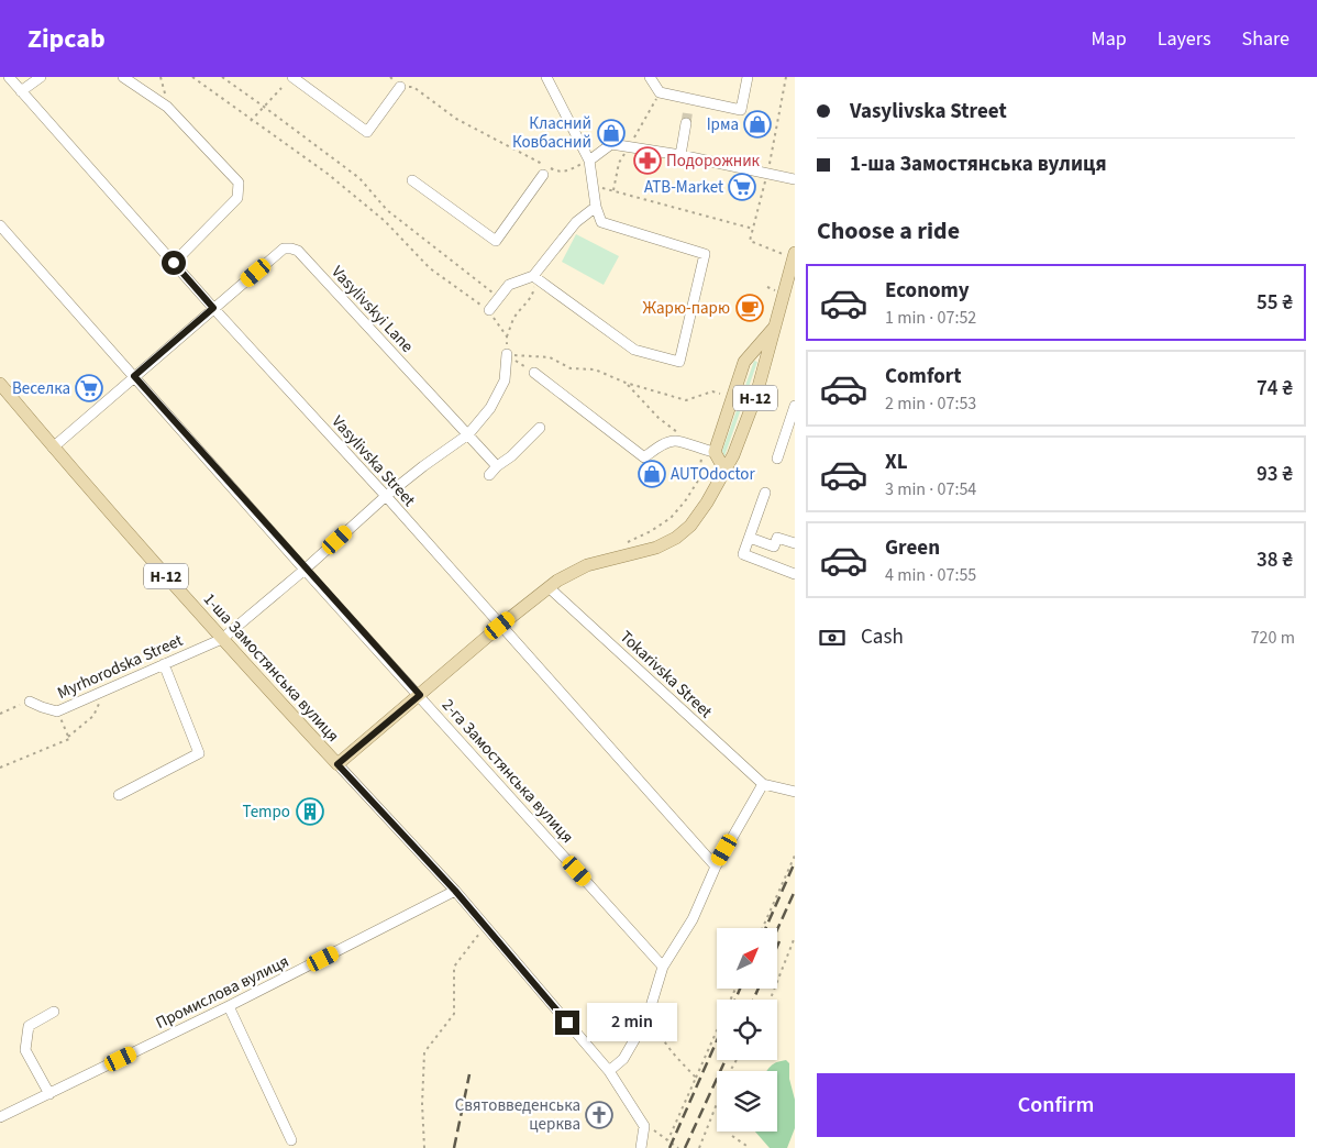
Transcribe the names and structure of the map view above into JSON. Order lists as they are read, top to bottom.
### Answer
{
  "streets": {
    "main road": ["Н-12", "1-ша Замостянська вулиця"],
    "street": [
      "Vasylivskyi Lane",
      "Vasylivska Street",
      "Myrhorodska Street",
      "Tokarivska Street",
      "2-га Замостянська вулиця",
      "Промислова вулиця"
    ]
  },
  "crossings": [
    ["Vasylivskyi Lane", "Vasylivska Street"],
    ["Vasylivskyi Lane", "Myrhorodska Street"],
    ["Vasylivskyi Lane", "1-ша Замостянська вулиця"],
    ["Vasylivskyi Lane", "2-га Замостянська вулиця"],
    ["Н-12", "Vasylivska Street"],
    ["Н-12", "1-ша Замостянська вулиця"],
    ["Н-12", "Tokarivska Street"],
    ["Н-12", "2-га Замостянська вулиця"],
    ["Vasylivska Street", "Myrhorodska Street"],
    ["Myrhorodska Street", "1-ша Замостянська вулиця"],
    ["Myrhorodska Street", "2-га Замостянська вулиця"],
    ["1-ша Замостянська вулиця", "Промислова вулиця"]
  ],
  "places": {
    "shop": ["Ірма", "Класний Ковбасний", "AUTOdoctor"],
    "pharmacy": ["Подорожник"],
    "supermarket": ["ATB-Market", "Веселка"],
    "cafe": ["Жарю-парю"],
    "building": ["Tempo"],
    "church": ["Святовведенська церква"]
  },
  "north": "top right",
  "page": {
    "header": "Zipcab",
    "nav": ["Map", "Layers", "Share"],
    "banner": ["Vasylivska Street", "1-ша Замостянська вулиця"],
    "heading": "Choose a ride",
    "list": [
      {
        "name": "Economy",
        "note": "1 min · 07:52",
        "value": "55 ₴"
      },
      {
        "name": "Comfort",
        "note": "2 min · 07:53",
        "value": "74 ₴"
      },
      {
        "name": "XL",
        "note": "3 min · 07:54",
        "value": "93 ₴"
      },
      {
        "name": "Green",
        "note": "4 min · 07:55",
        "value": "38 ₴"
      }
    ],
    "pay": ["Cash", "720 m"],
    "bubble": "2 min",
    "buttons": "Confirm"
  }
}
